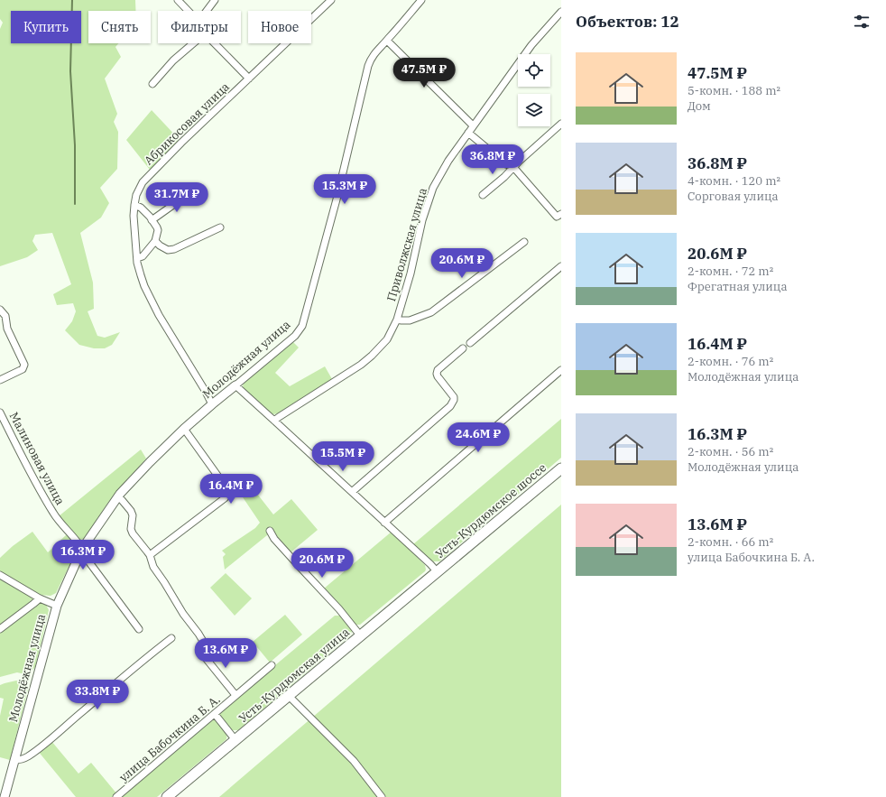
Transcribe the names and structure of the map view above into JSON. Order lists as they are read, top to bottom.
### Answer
{
  "streets": {
    "main road": ["Усть-Курдюмское шоссе", "Усть-Курдюмская улица"],
    "street": [
      "Абрикосовая улица",
      "Приволжская улица",
      "Молодёжная улица",
      "Малиновая улица",
      "улица Бабочкина Б. А."
    ]
  },
  "crossings": [
    ["Абрикосовая улица", "Молодёжная улица"],
    ["Молодёжная улица", "Малиновая улица"],
    ["Усть-Курдюмское шоссе", "Усть-Курдюмская улица"]
  ],
  "page": {
    "heading": "Объектов: 12",
    "chip": [
      "Купить",
      "Снять",
      "Фильтры",
      "Новое"
    ],
    "list": [
      {
        "name": "47.5M ₽",
        "note": "5-комн. · 188 m² · Дом"
      },
      {
        "name": "36.8M ₽",
        "note": "4-комн. · 120 m² · Сорговая улица"
      },
      {
        "name": "20.6M ₽",
        "note": "2-комн. · 72 m² · Фрегатная улица"
      },
      {
        "name": "16.4M ₽",
        "note": "2-комн. · 76 m² · Молодёжная улица"
      },
      {
        "name": "16.3M ₽",
        "note": "2-комн. · 56 m² · Молодёжная улица"
      },
      {
        "name": "13.6M ₽",
        "note": "2-комн. · 66 m² · улица Бабочкина Б. А."
      }
    ],
    "price": [
      "47.5M ₽",
      "36.8M ₽",
      "15.3M ₽",
      "31.7M ₽",
      "20.6M ₽",
      "24.6M ₽",
      "15.5M ₽",
      "16.4M ₽",
      "16.3M ₽",
      "20.6M ₽",
      "13.6M ₽",
      "33.8M ₽"
    ]
  }
}
